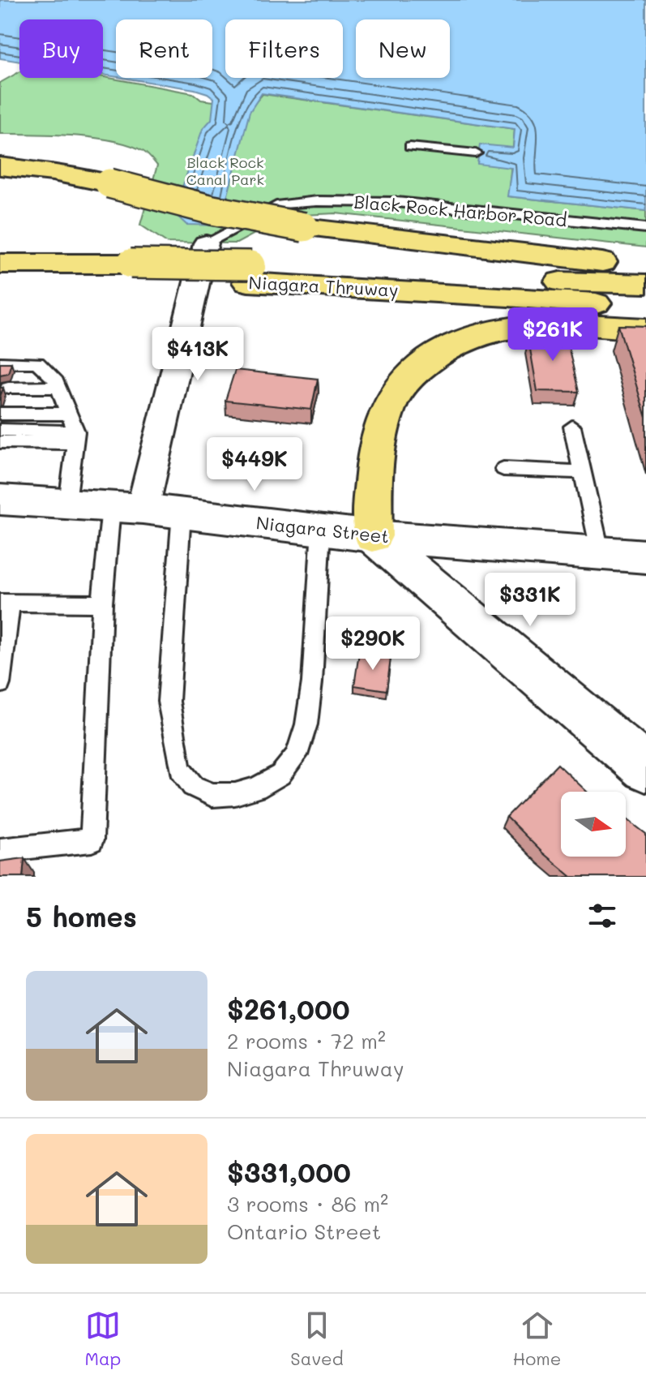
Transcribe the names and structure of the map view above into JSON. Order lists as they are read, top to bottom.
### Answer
{
  "streets": {
    "highway": ["Niagara Thruway"],
    "main road": ["Niagara Street"],
    "street": ["Black Rock Harbor Road"]
  },
  "crossings": [
    ["Black Rock Harbor Road", "Niagara Street"]
  ],
  "parks": ["Black Rock Canal Park"],
  "north": "right",
  "page": {
    "chip": [
      "Buy",
      "Rent",
      "Filters",
      "New"
    ],
    "price": [
      "$261K",
      "$413K",
      "$449K",
      "$331K",
      "$290K"
    ],
    "heading": "5 homes",
    "list": [
      {
        "name": "$261,000",
        "note": "2 rooms · 72 m² · Niagara Thruway"
      },
      {
        "name": "$331,000",
        "note": "3 rooms · 86 m² · Ontario Street"
      }
    ],
    "tabs": ["Map", "Saved", "Home"]
  }
}
